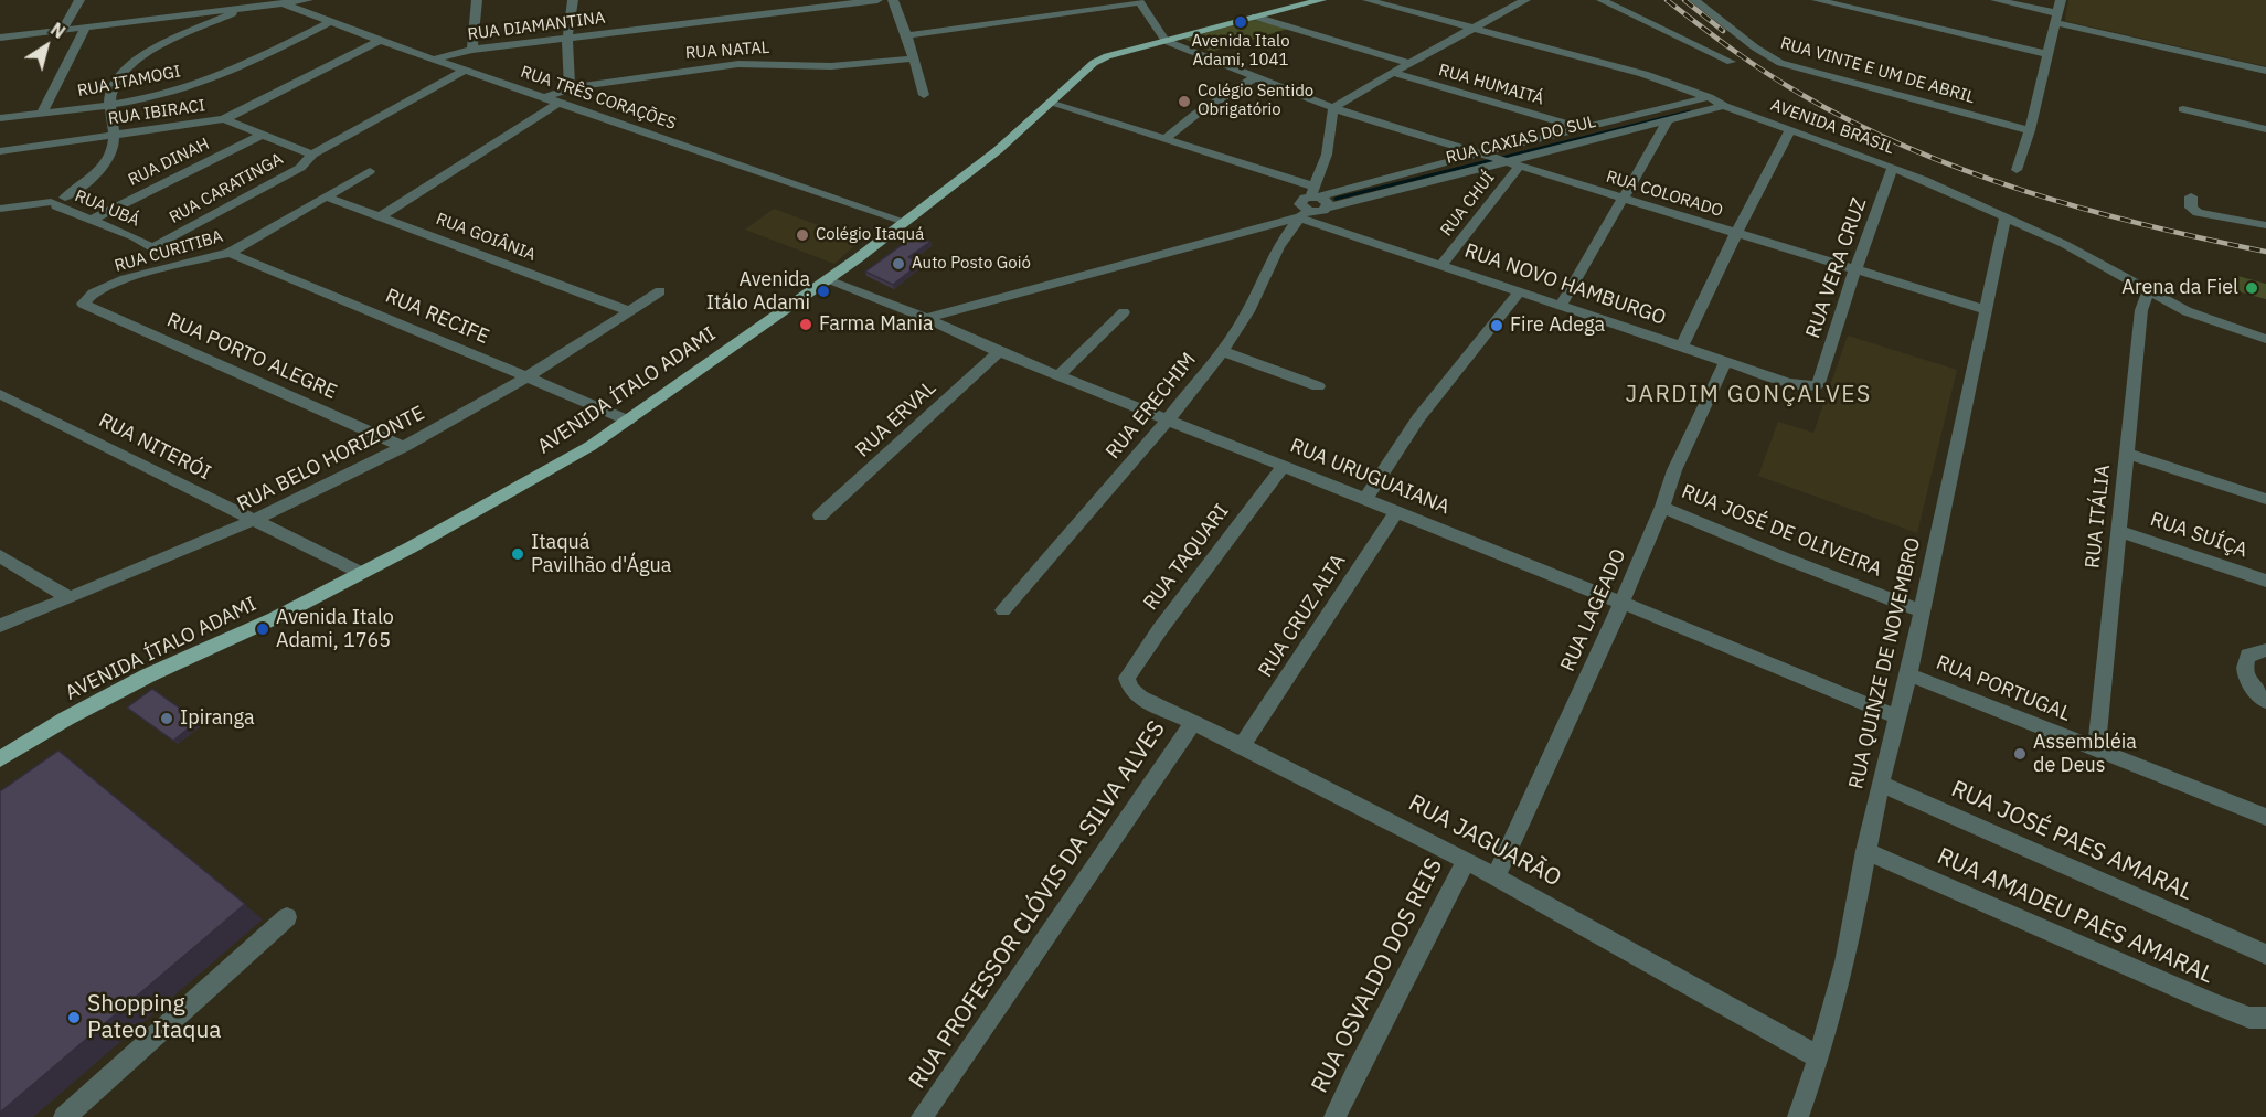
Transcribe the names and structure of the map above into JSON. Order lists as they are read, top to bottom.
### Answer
{
  "streets": {
    "main road": ["AVENIDA ÍTALO ADAMI"],
    "street": [
      "RUA DIAMANTINA",
      "RUA NATAL",
      "RUA VINTE E UM DE ABRIL",
      "RUA ITAMOGI",
      "RUA HUMAITÁ",
      "RUA TRÊS CORAÇÕES",
      "RUA IBIRACI",
      "AVENIDA BRASIL",
      "RUA CAXIAS DO SUL",
      "RUA DINAH",
      "RUA CARATINGA",
      "RUA COLORADO",
      "RUA CHUÍ",
      "RUA UBÁ",
      "RUA GOIÂNIA",
      "RUA CURITIBA",
      "RUA VERA CRUZ",
      "RUA NOVO HAMBURGO",
      "RUA RECIFE",
      "RUA PORTO ALEGRE",
      "RUA ERECHIM",
      "RUA ERVAL",
      "RUA NITERÓI",
      "RUA BELO HORIZONTE",
      "RUA URUGUAIANA",
      "RUA ITÁLIA",
      "RUA JOSÉ DE OLIVEIRA",
      "RUA SUÍÇA",
      "RUA TAQUARI",
      "RUA LAGEADO",
      "RUA CRUZ ALTA",
      "RUA QUINZE DE NOVEMBRO",
      "RUA PORTUGAL",
      "RUA JAGUARÃO",
      "RUA JOSÉ PAES AMARAL",
      "RUA PROFESSOR CLÓVIS DA SILVA ALVES",
      "RUA AMADEU PAES AMARAL",
      "RUA OSVALDO DOS REIS"
    ]
  },
  "crossings": [
    ["RUA DIAMANTINA", "RUA TRÊS CORAÇÕES"],
    ["RUA NATAL", "RUA TRÊS CORAÇÕES"],
    ["RUA ITAMOGI", "RUA TRÊS CORAÇÕES"],
    ["RUA HUMAITÁ", "RUA CAXIAS DO SUL"],
    ["RUA TRÊS CORAÇÕES", "RUA IBIRACI"],
    ["RUA TRÊS CORAÇÕES", "RUA CARATINGA"],
    ["RUA TRÊS CORAÇÕES", "AVENIDA ÍTALO ADAMI"],
    ["RUA IBIRACI", "RUA UBÁ"],
    ["AVENIDA BRASIL", "RUA CAXIAS DO SUL"],
    ["AVENIDA BRASIL", "RUA VERA CRUZ"],
    ["AVENIDA BRASIL", "RUA ITÁLIA"],
    ["AVENIDA BRASIL", "RUA QUINZE DE NOVEMBRO"],
    ["RUA CAXIAS DO SUL", "RUA COLORADO"],
    ["RUA CAXIAS DO SUL", "RUA NOVO HAMBURGO"],
    ["RUA CAXIAS DO SUL", "RUA ERECHIM"],
    ["RUA CAXIAS DO SUL", "RUA URUGUAIANA"],
    ["RUA DINAH", "RUA UBÁ"],
    ["RUA CARATINGA", "RUA UBÁ"],
    ["RUA COLORADO", "RUA CHUÍ"],
    ["RUA COLORADO", "RUA VERA CRUZ"],
    ["RUA COLORADO", "AVENIDA ÍTALO ADAMI"],
    ["RUA COLORADO", "RUA ERECHIM"],
    ["RUA COLORADO", "RUA QUINZE DE NOVEMBRO"],
    ["RUA CHUÍ", "RUA NOVO HAMBURGO"],
    ["RUA UBÁ", "RUA CURITIBA"],
    ["RUA GOIÂNIA", "RUA CURITIBA"],
    ["RUA GOIÂNIA", "RUA BELO HORIZONTE"],
    ["RUA CURITIBA", "RUA RECIFE"],
    ["RUA CURITIBA", "RUA PORTO ALEGRE"],
    ["RUA VERA CRUZ", "RUA NOVO HAMBURGO"],
    ["RUA NOVO HAMBURGO", "AVENIDA ÍTALO ADAMI"],
    ["RUA NOVO HAMBURGO", "RUA ERECHIM"],
    ["RUA NOVO HAMBURGO", "RUA LAGEADO"],
    ["RUA RECIFE", "AVENIDA ÍTALO ADAMI"],
    ["RUA RECIFE", "RUA BELO HORIZONTE"],
    ["RUA PORTO ALEGRE", "RUA BELO HORIZONTE"],
    ["AVENIDA ÍTALO ADAMI", "RUA NITERÓI"],
    ["AVENIDA ÍTALO ADAMI", "RUA URUGUAIANA"],
    ["RUA ERECHIM", "RUA URUGUAIANA"],
    ["RUA ERVAL", "RUA URUGUAIANA"],
    ["RUA NITERÓI", "RUA BELO HORIZONTE"],
    ["RUA URUGUAIANA", "RUA TAQUARI"],
    ["RUA URUGUAIANA", "RUA LAGEADO"],
    ["RUA URUGUAIANA", "RUA CRUZ ALTA"],
    ["RUA URUGUAIANA", "RUA QUINZE DE NOVEMBRO"],
    ["RUA ITÁLIA", "RUA SUÍÇA"],
    ["RUA ITÁLIA", "RUA PORTUGAL"],
    ["RUA JOSÉ DE OLIVEIRA", "RUA LAGEADO"],
    ["RUA JOSÉ DE OLIVEIRA", "RUA QUINZE DE NOVEMBRO"],
    ["RUA TAQUARI", "RUA JAGUARÃO"],
    ["RUA LAGEADO", "RUA JAGUARÃO"],
    ["RUA CRUZ ALTA", "RUA JAGUARÃO"],
    ["RUA QUINZE DE NOVEMBRO", "RUA PORTUGAL"],
    ["RUA QUINZE DE NOVEMBRO", "RUA JAGUARÃO"],
    ["RUA QUINZE DE NOVEMBRO", "RUA JOSÉ PAES AMARAL"],
    ["RUA QUINZE DE NOVEMBRO", "RUA AMADEU PAES AMARAL"],
    ["RUA JAGUARÃO", "RUA PROFESSOR CLÓVIS DA SILVA ALVES"],
    ["RUA JAGUARÃO", "RUA OSVALDO DOS REIS"]
  ],
  "districts": ["JARDIM GONÇALVES"],
  "places": [
    "Avenida Italo Adami, 1041",
    "Colégio Sentido Obrigatório",
    "Colégio Itaquá",
    "Auto Posto Goió",
    "Arena da Fiel",
    "Avenida Itálo Adami",
    "Farma Mania",
    "Fire Adega",
    "Itaquá Pavilhão d'Água",
    "Avenida Italo Adami, 1765",
    "Ipiranga",
    "Assembléia de Deus",
    "Shopping Pateo Itaqua"
  ],
  "north": "top right"
}
